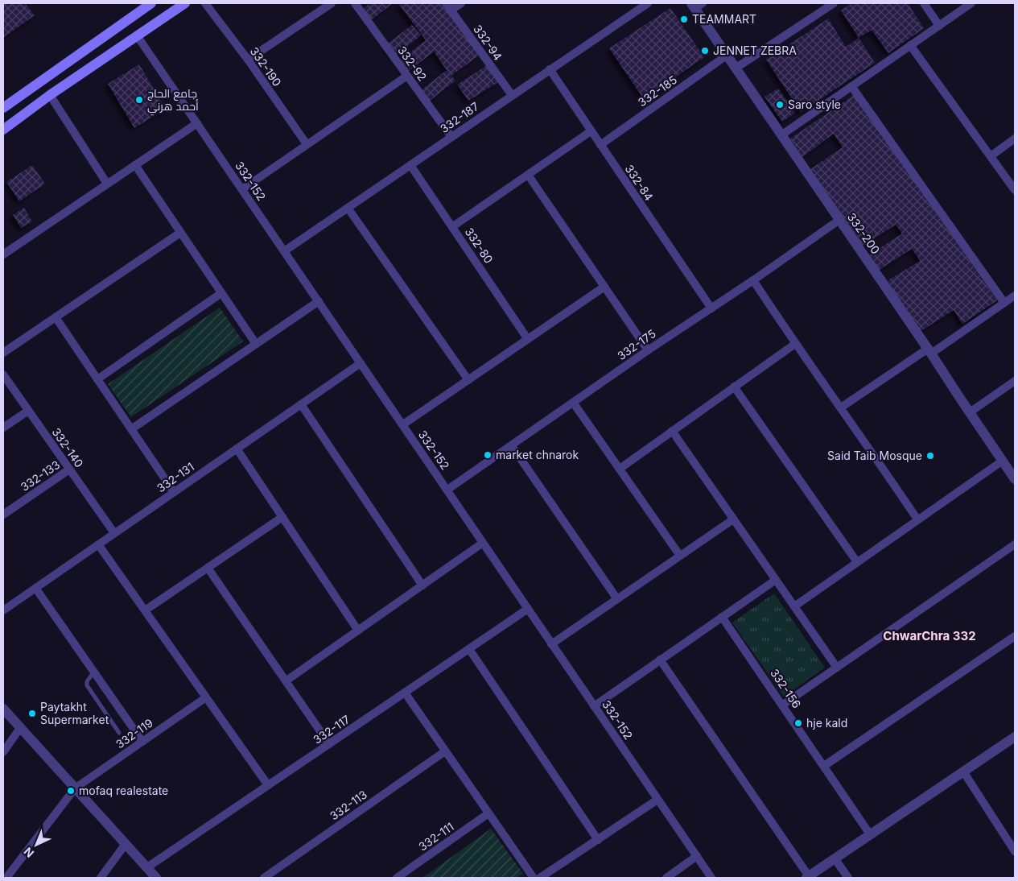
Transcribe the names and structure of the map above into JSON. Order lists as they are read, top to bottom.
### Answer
{
  "streets": {
    "street": [
      "332-94",
      "332-92",
      "332-190",
      "332-185",
      "332-187",
      "332-152",
      "332-84",
      "332-200",
      "332-80",
      "332-175",
      "332-140",
      "332-133",
      "332-131",
      "332-156",
      "332-117",
      "332-119",
      "332-113",
      "332-111"
    ]
  },
  "crossings": [
    ["332-94", "332-187"],
    ["332-92", "332-187"],
    ["332-185", "332-84"],
    ["332-185", "332-200"],
    ["332-187", "332-152"],
    ["332-187", "332-84"],
    ["332-187", "332-80"],
    ["332-152", "332-175"],
    ["332-152", "332-131"],
    ["332-152", "332-117"],
    ["332-84", "332-175"],
    ["332-200", "332-175"],
    ["332-140", "332-133"],
    ["332-140", "332-131"]
  ],
  "districts": ["ChwarChra 332"],
  "places": [
    "TEAMMART",
    "JENNET ZEBRA",
    "جامع الحاج أحمد هرني",
    "Saro style",
    "market chnarok",
    "Said Taib Mosque",
    "Paytakht Supermarket",
    "hje kald",
    "mofaq realestate"
  ],
  "north": "bottom left"
}
